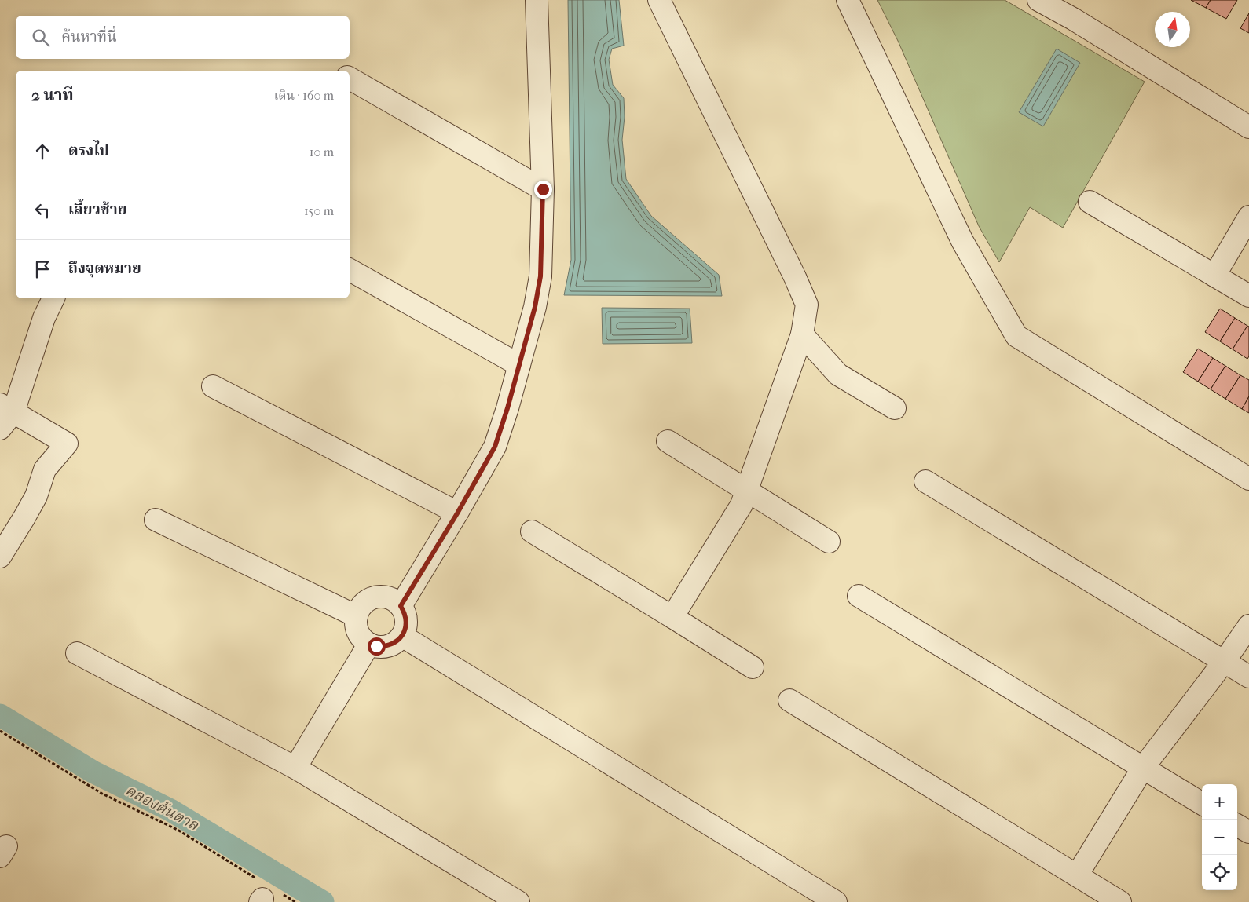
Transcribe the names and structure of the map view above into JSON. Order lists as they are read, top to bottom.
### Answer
{
  "water": ["คลองต้นตาล"],
  "north": "top",
  "page": {
    "search": "ค้นหาที่นี่",
    "heading": ["2 นาที", "เดิน · 160 m"],
    "list": [
      ["ตรงไป", "10 m"],
      ["เลี้ยวซ้าย", "150 m"],
      "ถึงจุดหมาย"
    ],
    "map_buttons": ["+", "−"]
  }
}
